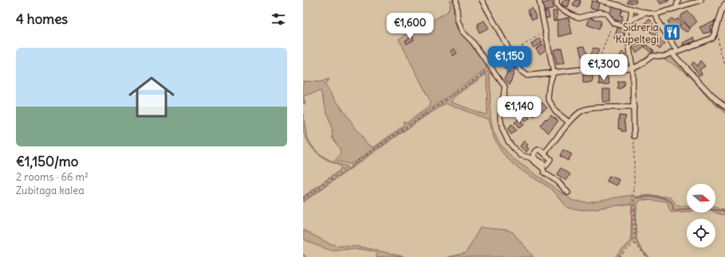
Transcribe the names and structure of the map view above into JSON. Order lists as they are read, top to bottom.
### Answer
{
  "places": {
    "restaurant": ["Sidrería Kupeltegi"]
  },
  "north": "right",
  "page": {
    "heading": "4 homes",
    "price": [
      "€1,600",
      "€1,150",
      "€1,300",
      "€1,140"
    ],
    "list": [
      {
        "name": "€1,150/mo",
        "note": "2 rooms · 66 m² · Zubitaga kalea"
      }
    ]
  }
}
